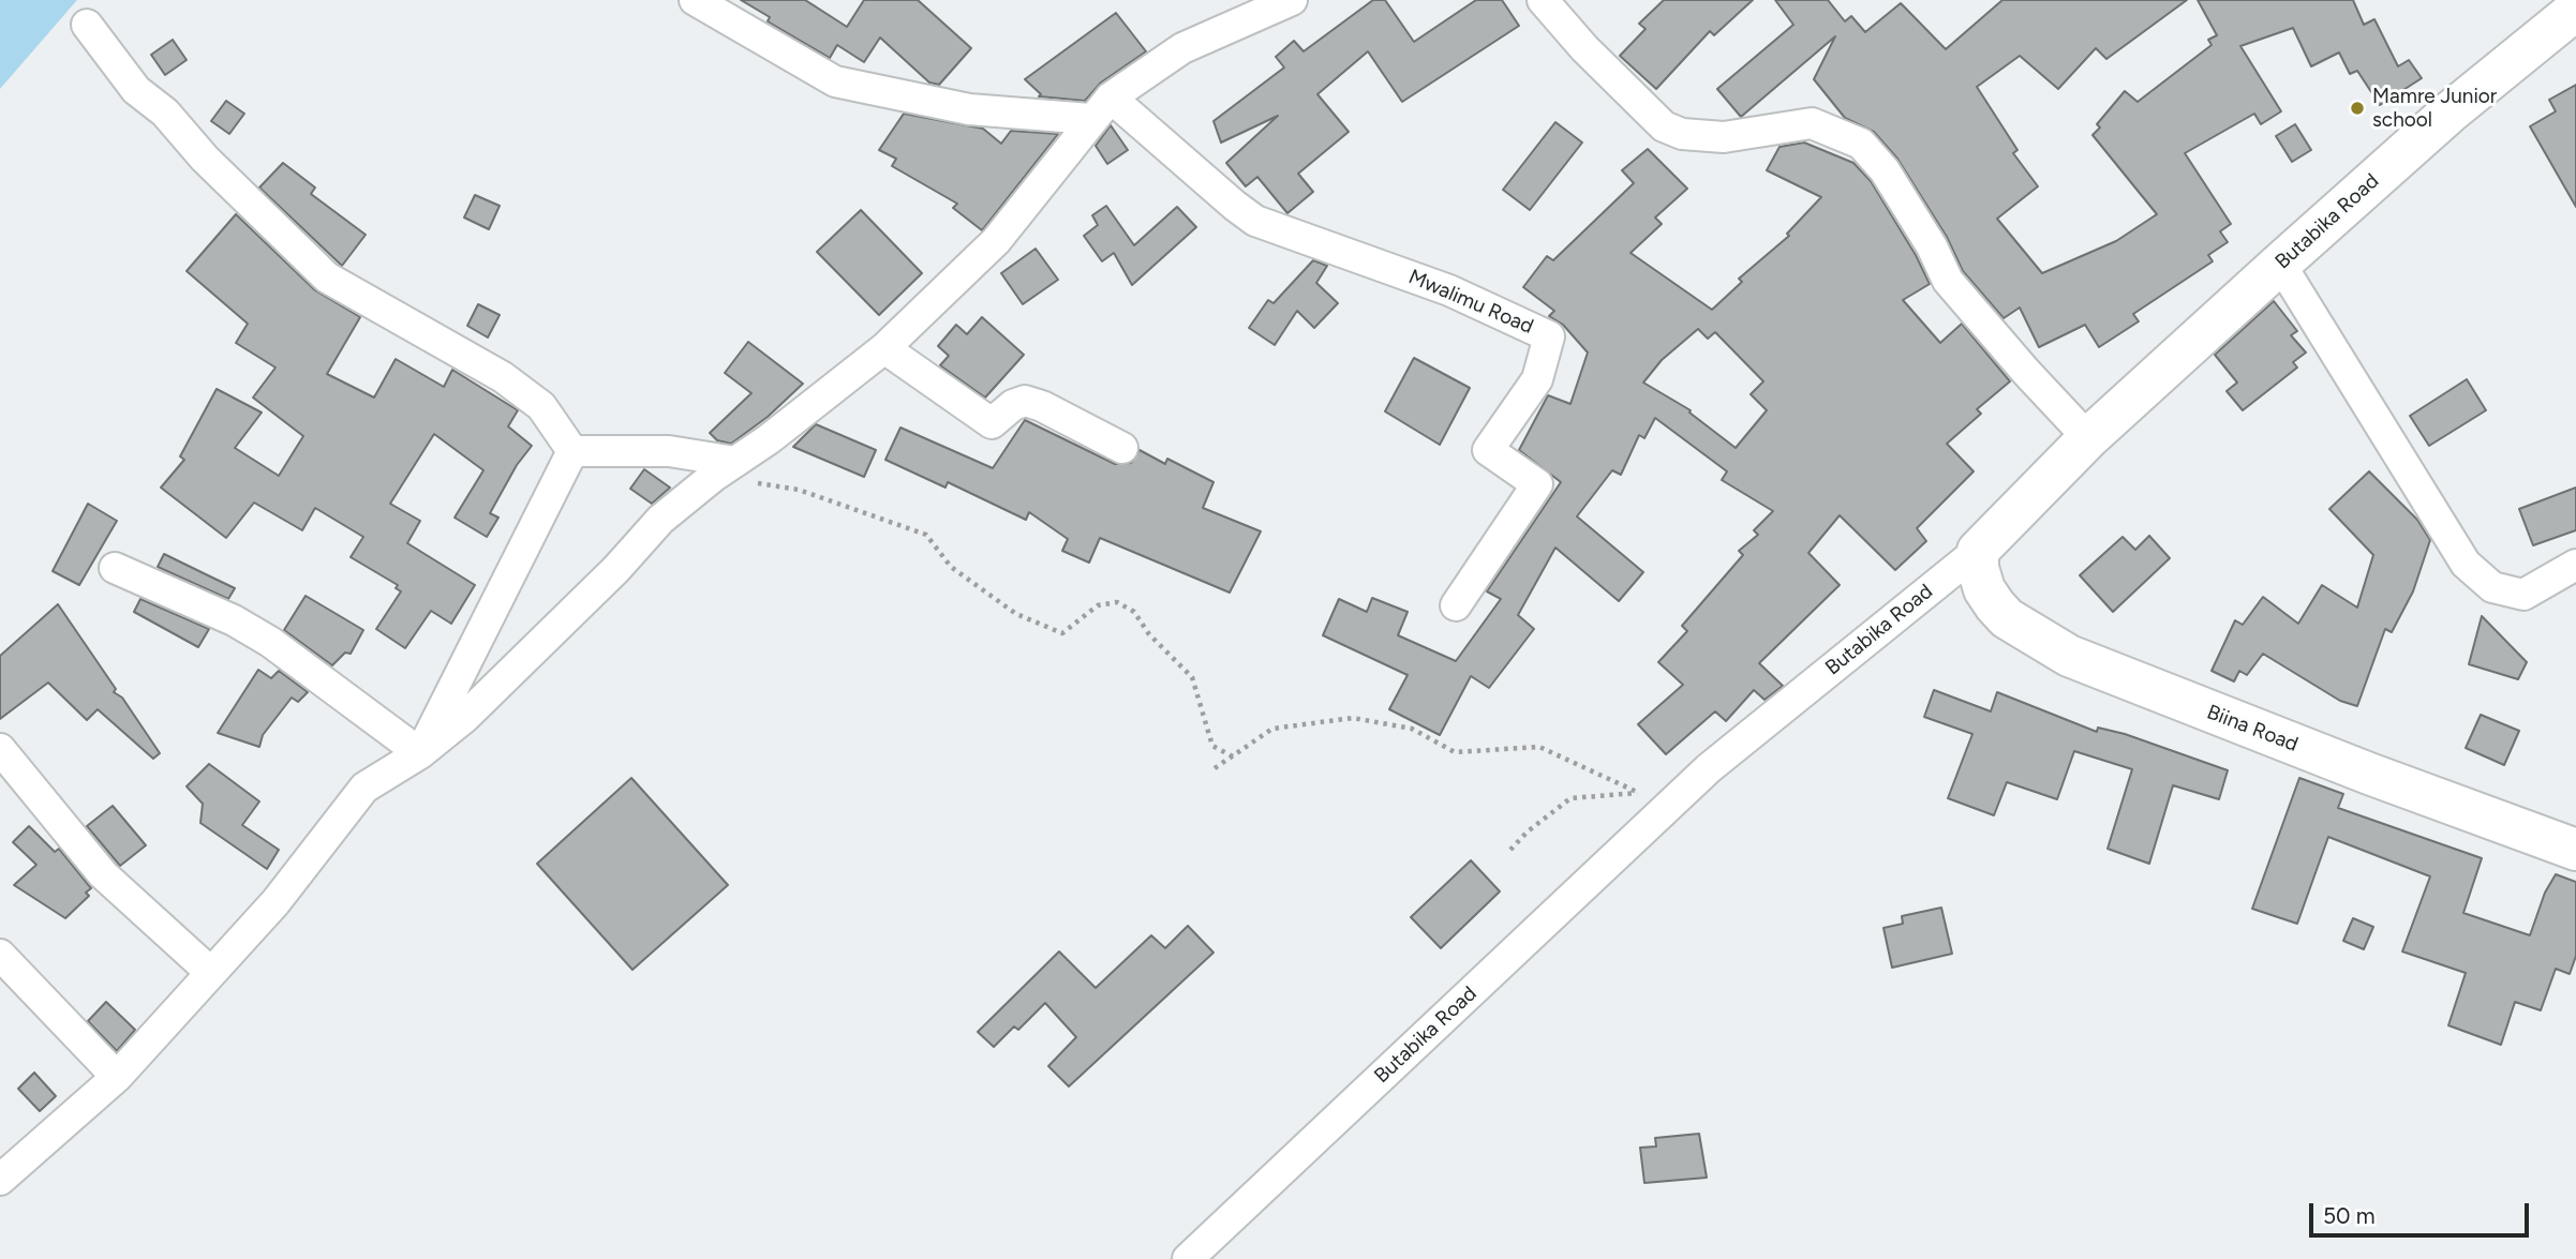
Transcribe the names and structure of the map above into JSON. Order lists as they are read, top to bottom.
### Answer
{
  "streets": {
    "main road": ["Butabika Road", "Biina Road"],
    "street": ["Mwalimu Road"]
  },
  "crossings": [
    ["Butabika Road", "Biina Road"]
  ],
  "places": ["Mamre Junior school"],
  "scale_bar": "50 m"
}
